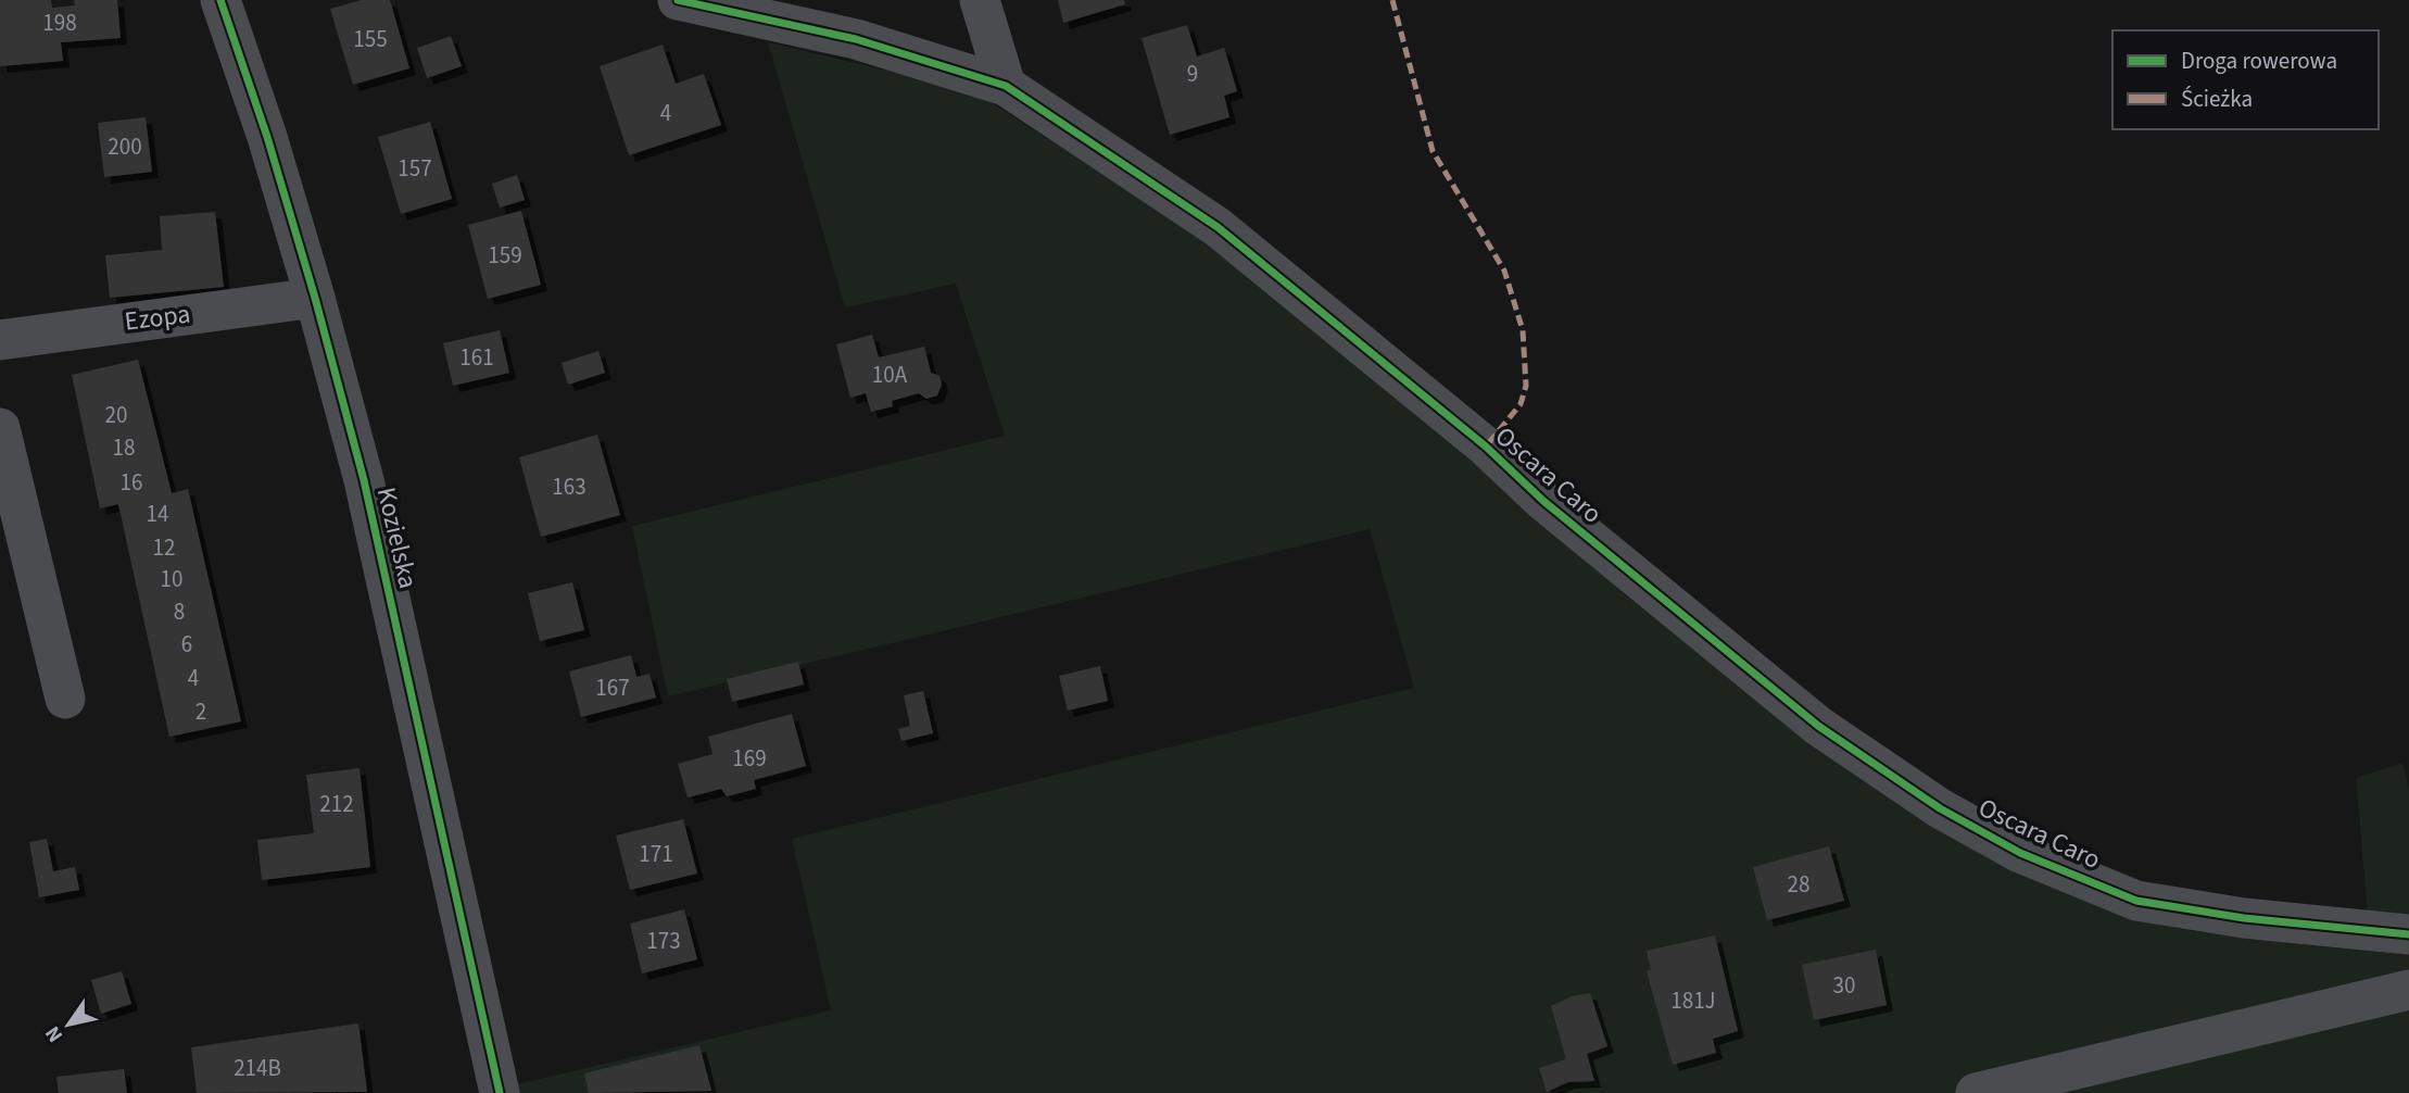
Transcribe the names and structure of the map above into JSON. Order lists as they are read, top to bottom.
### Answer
{
  "streets": {
    "street": ["Ezopa", "Oscara Caro", "Kozielska"]
  },
  "crossings": [
    ["Ezopa", "Kozielska"]
  ],
  "house_numbers": [
    "198",
    "155",
    "9",
    "4",
    "200",
    "157",
    "159",
    "161",
    "10A",
    "20",
    "18",
    "16",
    "163",
    "14",
    "12",
    "10",
    "8",
    "6",
    "4",
    "167",
    "2",
    "169",
    "212",
    "171",
    "28",
    "173",
    "30",
    "181J",
    "214B"
  ],
  "legend": ["Droga rowerowa", "Ścieżka"],
  "north": "bottom left"
}
